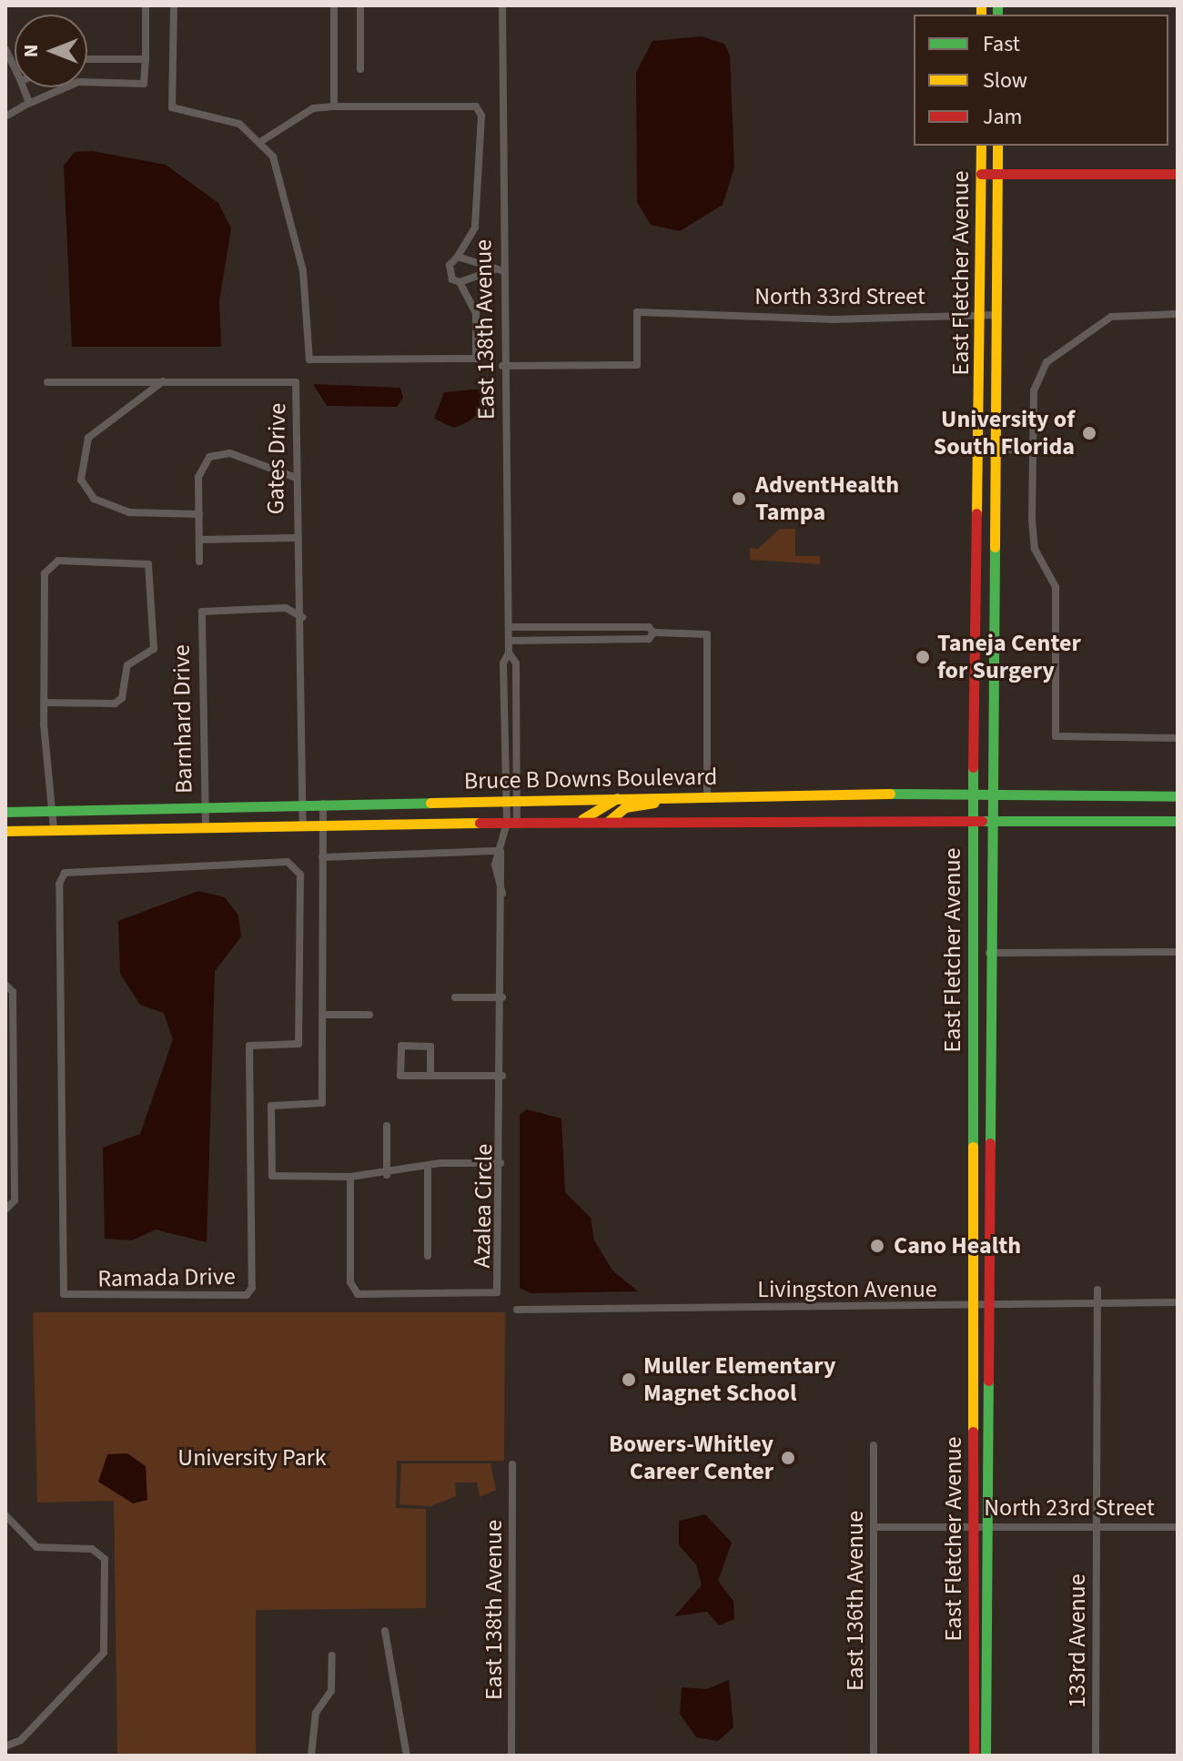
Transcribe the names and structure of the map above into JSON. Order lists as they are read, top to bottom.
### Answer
{
  "streets": {
    "main road": ["East Fletcher Avenue", "Bruce B Downs Boulevard"],
    "street": [
      "North 33rd Street",
      "East 138th Avenue",
      "Gates Drive",
      "Barnhard Drive",
      "Azalea Circle",
      "Ramada Drive",
      "Livingston Avenue",
      "North 23rd Street",
      "East 136th Avenue",
      "133rd Avenue"
    ]
  },
  "crossings": [
    ["East Fletcher Avenue", "North 33rd Street"],
    ["East Fletcher Avenue", "Bruce B Downs Boulevard"],
    ["East Fletcher Avenue", "Livingston Avenue"],
    ["East Fletcher Avenue", "North 23rd Street"],
    ["North 33rd Street", "East 138th Avenue"],
    ["East 138th Avenue", "Bruce B Downs Boulevard"],
    ["East 138th Avenue", "Azalea Circle"],
    ["Gates Drive", "Barnhard Drive"],
    ["Gates Drive", "Bruce B Downs Boulevard"],
    ["Barnhard Drive", "Bruce B Downs Boulevard"],
    ["Bruce B Downs Boulevard", "Azalea Circle"],
    ["Livingston Avenue", "133rd Avenue"],
    ["North 23rd Street", "East 136th Avenue"],
    ["North 23rd Street", "133rd Avenue"]
  ],
  "parks": ["University Park"],
  "places": [
    "University of South Florida",
    "AdventHealth Tampa",
    "Taneja Center for Surgery",
    "Cano Health",
    "Muller Elementary Magnet School",
    "Bowers-Whitley Career Center"
  ],
  "legend": ["Fast", "Slow", "Jam"],
  "north": "left"
}
